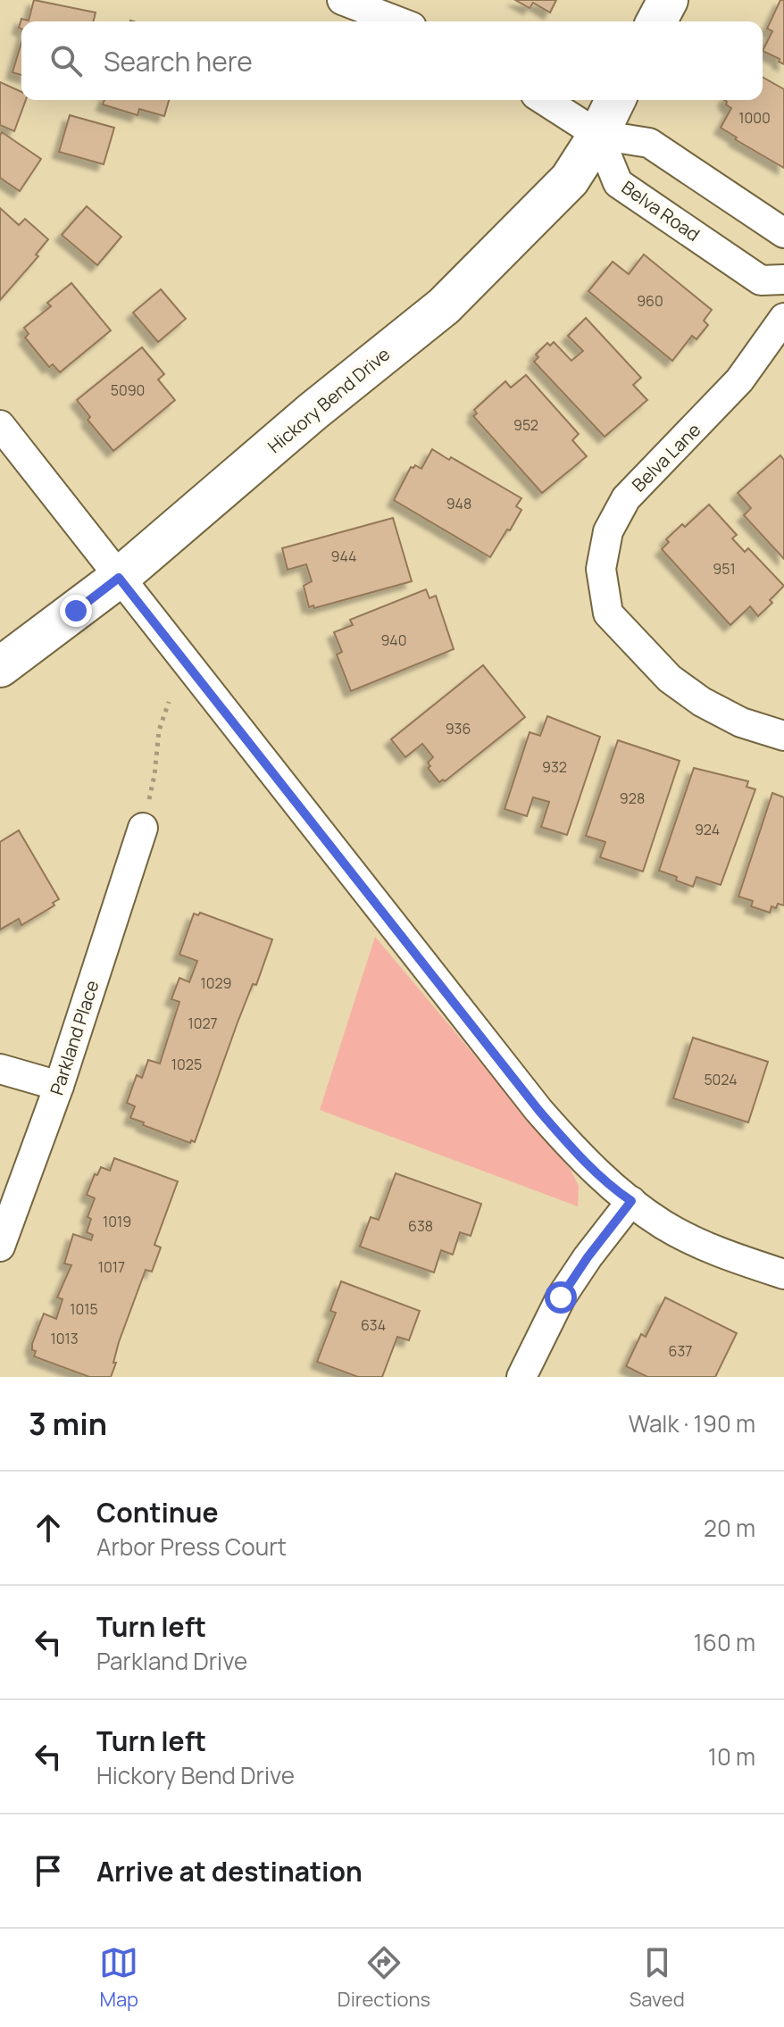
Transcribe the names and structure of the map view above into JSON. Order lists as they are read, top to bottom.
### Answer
{
  "streets": {
    "street": [
      "Belva Road",
      "Hickory Bend Drive",
      "Belva Lane",
      "Parkland Place"
    ]
  },
  "crossings": [
    ["Belva Road", "Hickory Bend Drive"]
  ],
  "house_numbers": [
    "1000",
    "960",
    "5090",
    "952",
    "948",
    "944",
    "951",
    "940",
    "936",
    "932",
    "928",
    "924",
    "1029",
    "1027",
    "1025",
    "5024",
    "1019",
    "638",
    "1017",
    "1015",
    "634",
    "1013",
    "637"
  ],
  "page": {
    "search": "Search here",
    "heading": ["3 min", "Walk · 190 m"],
    "list": [
      ["Continue", "Arbor Press Court", "20 m"],
      ["Turn left", "Parkland Drive", "160 m"],
      ["Turn left", "Hickory Bend Drive", "10 m"],
      "Arrive at destination"
    ],
    "nav": ["Map", "Directions", "Saved"]
  }
}
